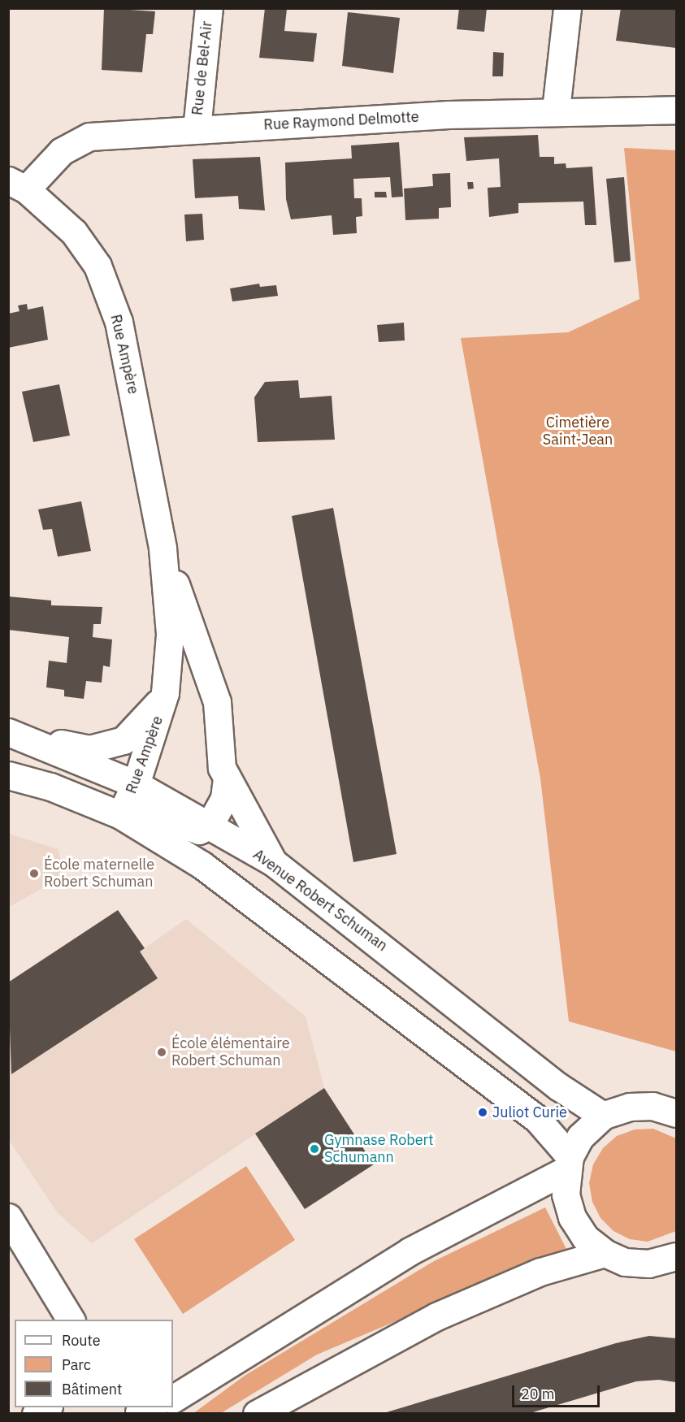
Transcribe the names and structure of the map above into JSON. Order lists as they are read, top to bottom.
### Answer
{
  "streets": {
    "main road": [
      "Rue de Bel-Air",
      "Rue Raymond Delmotte",
      "Rue Ampère",
      "Avenue Robert Schuman"
    ]
  },
  "crossings": [
    ["Rue de Bel-Air", "Rue Raymond Delmotte"],
    ["Rue Raymond Delmotte", "Rue Ampère"],
    ["Rue Ampère", "Avenue Robert Schuman"]
  ],
  "parks": ["Cimetière Saint-Jean"],
  "places": [
    "École maternelle Robert Schuman",
    "École élémentaire Robert Schuman",
    "Juliot Curie",
    "Gymnase Robert Schumann"
  ],
  "legend": ["Route", "Parc", "Bâtiment"],
  "scale_bar": "20 m"
}
